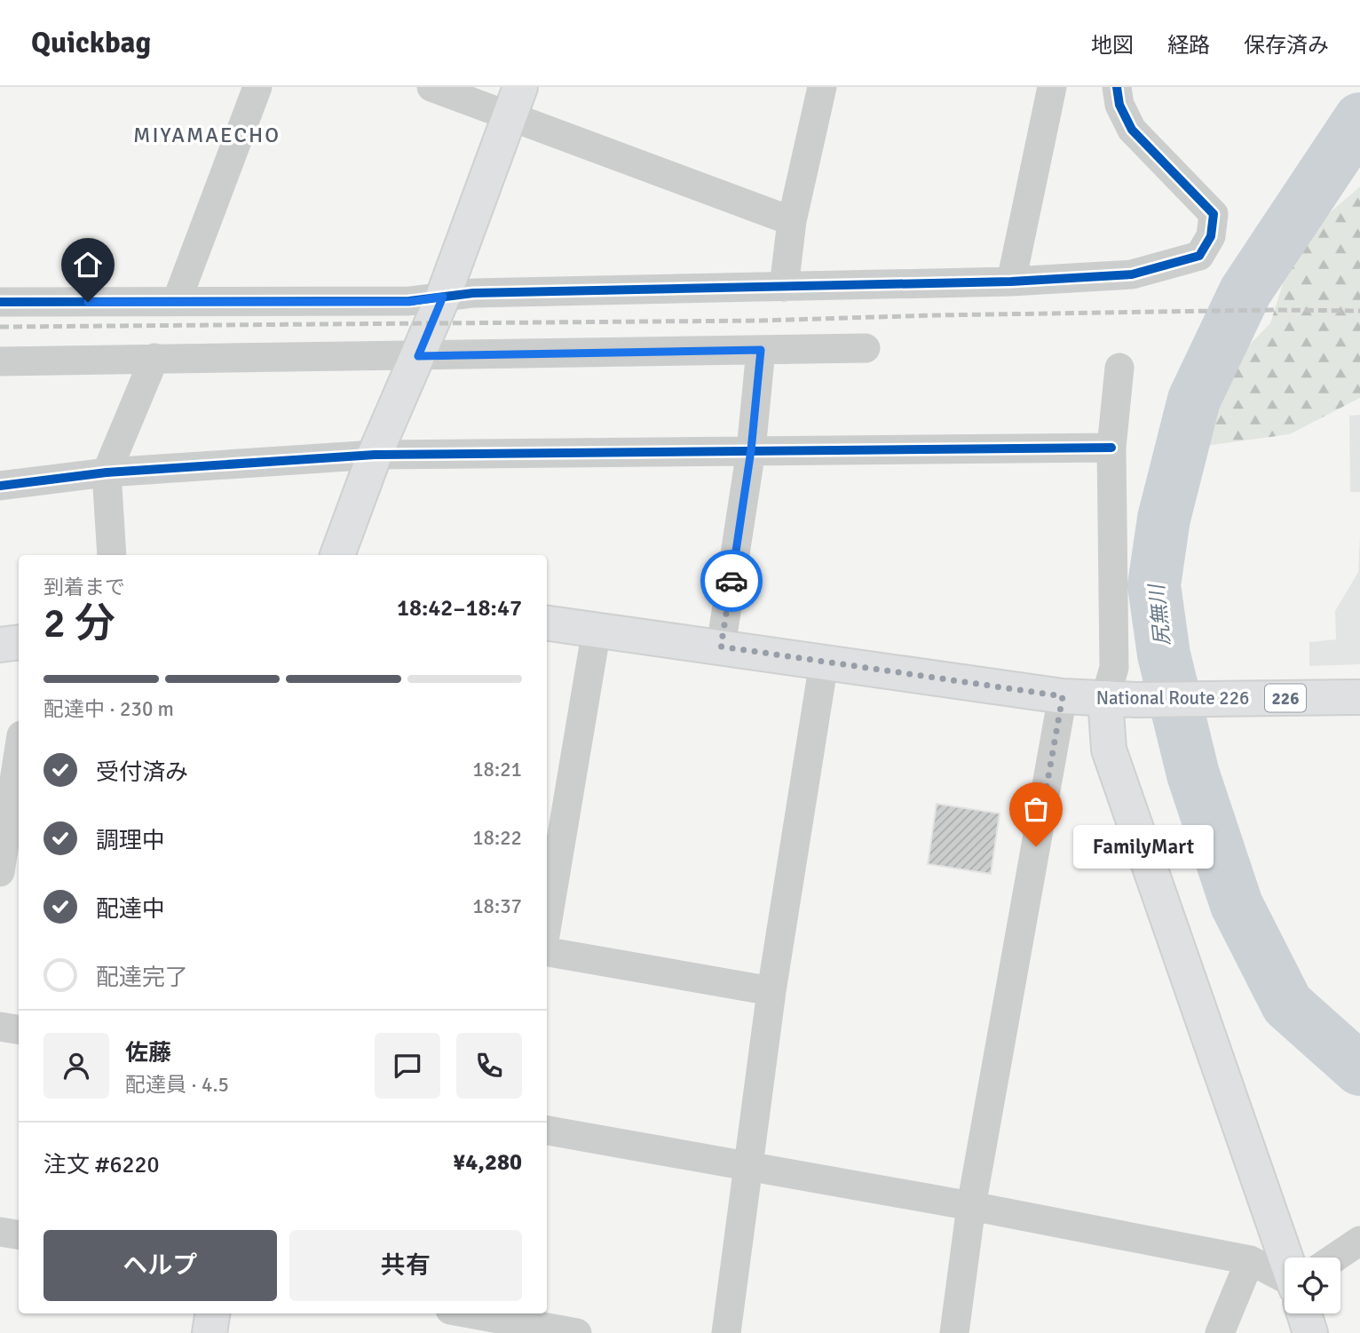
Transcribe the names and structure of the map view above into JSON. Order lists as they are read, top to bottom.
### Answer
{
  "streets": {
    "main road": ["National Route 226", "226"]
  },
  "districts": ["MIYAMAECHO"],
  "water": ["尻無川"],
  "places": ["FamilyMart"],
  "page": {
    "header": "Quickbag",
    "nav": ["地図", "経路", "保存済み"],
    "heading": ["2 分", "到着まで", "18:42–18:47"],
    "panel": [
      "佐藤",
      "配達員 · 4.5",
      "注文 #6220",
      "¥4,280"
    ],
    "bar": "配達中 · 230 m",
    "list": [
      ["受付済み", "18:21"],
      ["調理中", "18:22"],
      ["配達中", "18:37"],
      "配達完了"
    ],
    "bubble": "FamilyMart",
    "buttons": ["ヘルプ", "共有"]
  }
}
